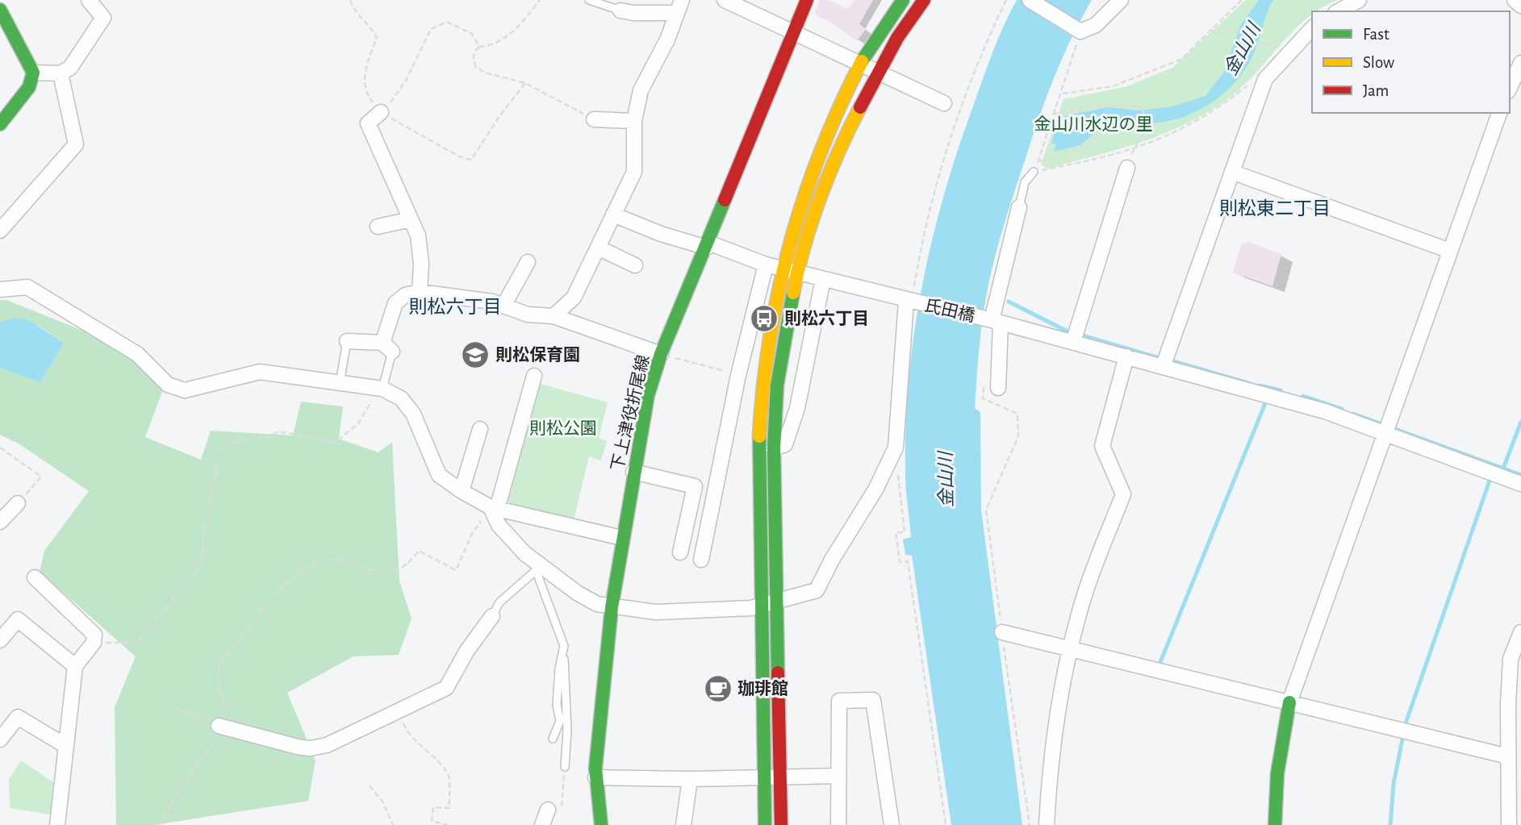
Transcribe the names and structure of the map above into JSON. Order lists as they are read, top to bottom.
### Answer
{
  "streets": {
    "street": ["氏田橋", "下上津役折尾線"]
  },
  "crossings": [
    ["氏田橋", "下上津役折尾線"]
  ],
  "districts": ["則松東二丁目", "則松六丁目"],
  "water": ["金山川"],
  "parks": ["金山川水辺の里", "則松公園"],
  "places": {
    "bus stop": ["則松六丁目"],
    "school or university": ["則松保育園"],
    "cafe": ["珈琲館"]
  },
  "legend": ["Fast", "Slow", "Jam"]
}
